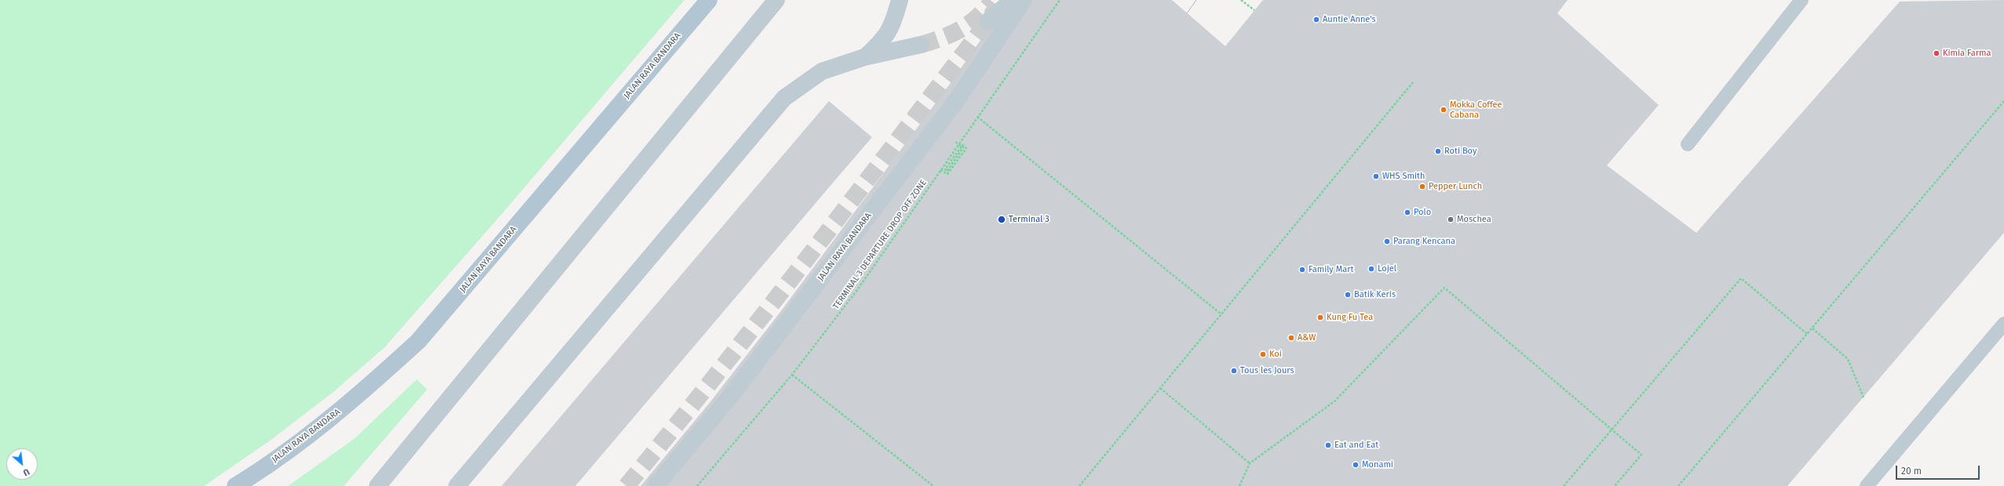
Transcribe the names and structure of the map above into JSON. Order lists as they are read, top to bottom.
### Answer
{
  "streets": {
    "main road": ["JALAN RAYA BANDARA"],
    "path": ["TERMINAL 3 DEPARTURE DROP OFF ZONE"]
  },
  "places": [
    "Auntie Anne's",
    "Kimia Farma",
    "Mokka Coffee Cabana",
    "Roti Boy",
    "WHS Smith",
    "Pepper Lunch",
    "Polo",
    "Terminal 3",
    "Moschea",
    "Parang Kencana",
    "Lojel",
    "Family Mart",
    "Batik Keris",
    "Kung Fu Tea",
    "A&W",
    "Koi",
    "Tous les Jours",
    "Eat and Eat",
    "Monami"
  ],
  "scale_bar": "20 m",
  "north": "bottom right"
}
